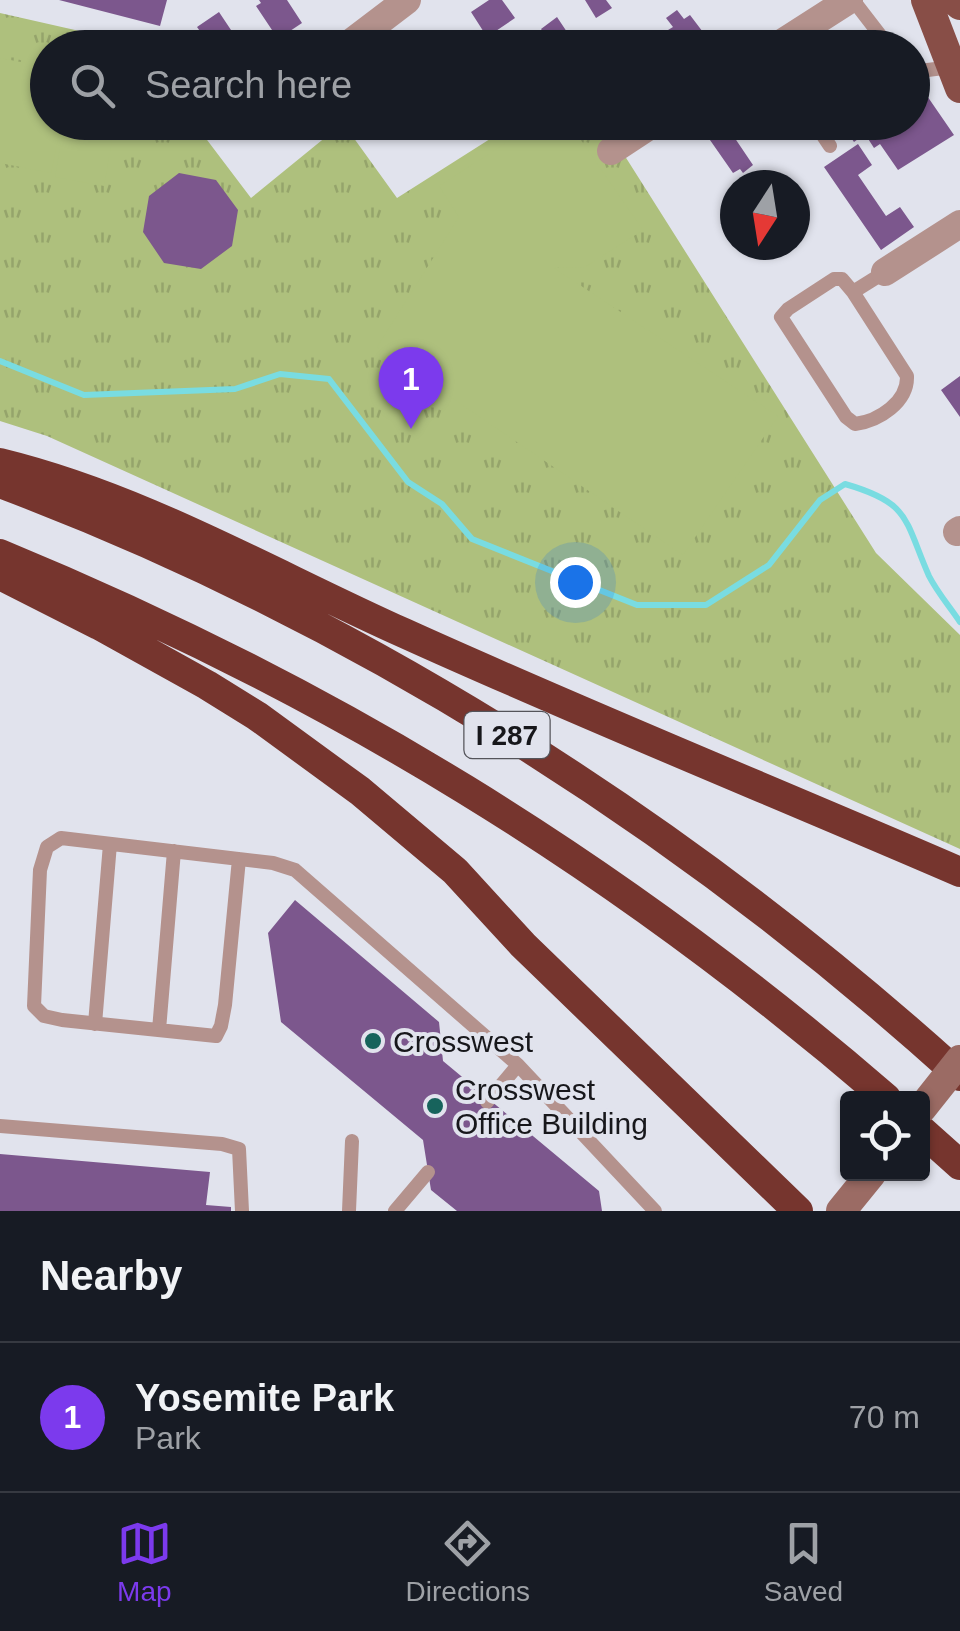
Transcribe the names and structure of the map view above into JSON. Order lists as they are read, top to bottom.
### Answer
{
  "streets": {
    "highway": ["I 287"]
  },
  "places": ["Crosswest", "Crosswest Office Building"],
  "north": "bottom",
  "page": {
    "search": "Search here",
    "pins": "1",
    "heading": "Nearby",
    "list": [
      {
        "mark": "1",
        "name": "Yosemite Park",
        "note": "Park",
        "value": "70 m"
      }
    ],
    "nav": ["Map", "Directions", "Saved"]
  }
}
